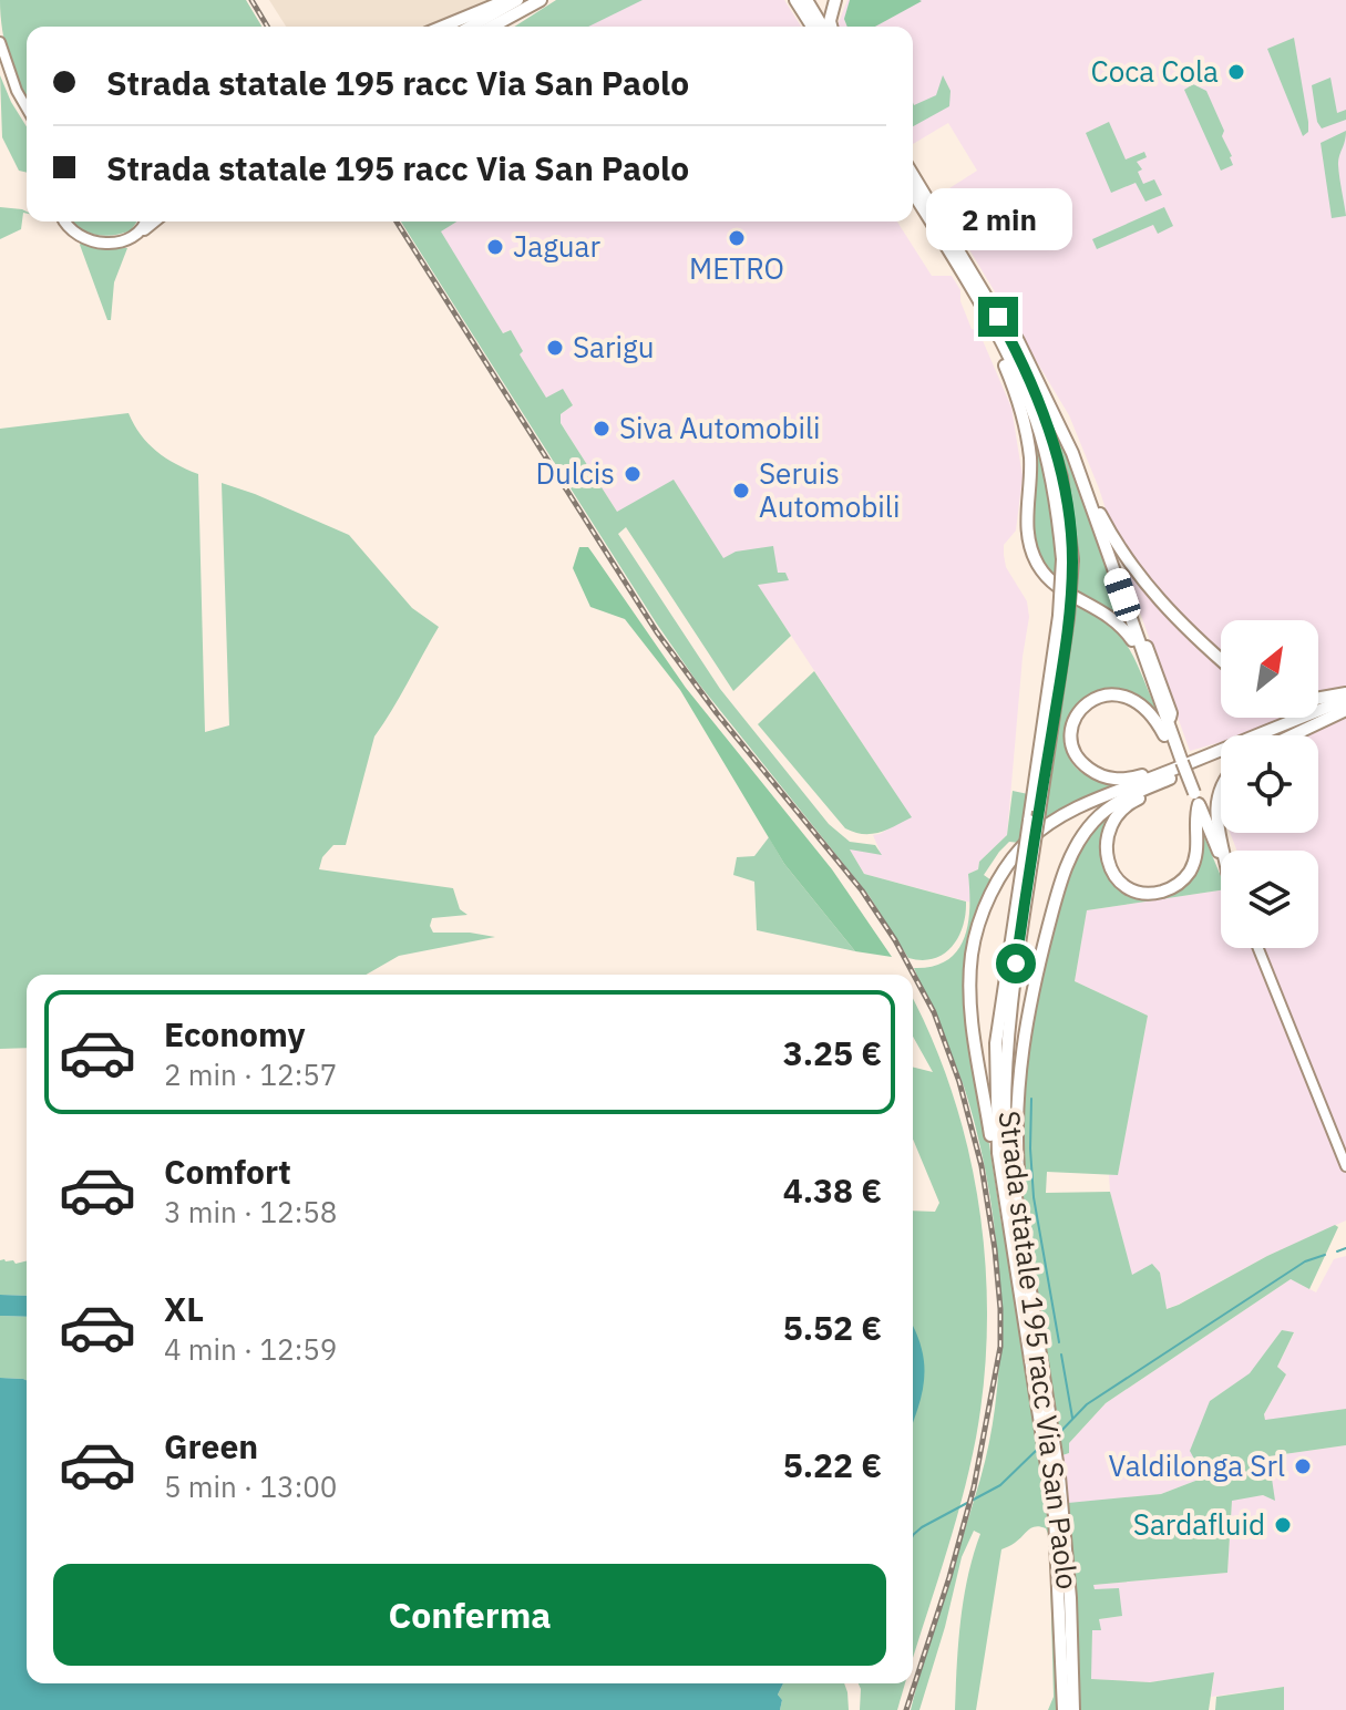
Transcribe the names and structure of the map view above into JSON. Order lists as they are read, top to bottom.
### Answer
{
  "streets": {
    "highway": ["Strada statale 195 racc Via San Paolo"]
  },
  "places": [
    "Coca Cola",
    "METRO",
    "Jaguar",
    "Sarigu",
    "Siva Automobili",
    "Dulcis",
    "Seruis Automobili",
    "Valdilonga Srl",
    "Sardafluid"
  ],
  "north": "top right",
  "page": {
    "banner": ["Strada statale 195 racc Via San Paolo", "Strada statale 195 racc Via San Paolo"],
    "bubble": "2 min",
    "list": [
      {
        "name": "Economy",
        "note": "2 min · 12:57",
        "value": "3.25 €"
      },
      {
        "name": "Comfort",
        "note": "3 min · 12:58",
        "value": "4.38 €"
      },
      {
        "name": "XL",
        "note": "4 min · 12:59",
        "value": "5.52 €"
      },
      {
        "name": "Green",
        "note": "5 min · 13:00",
        "value": "5.22 €"
      }
    ],
    "buttons": "Conferma"
  }
}
